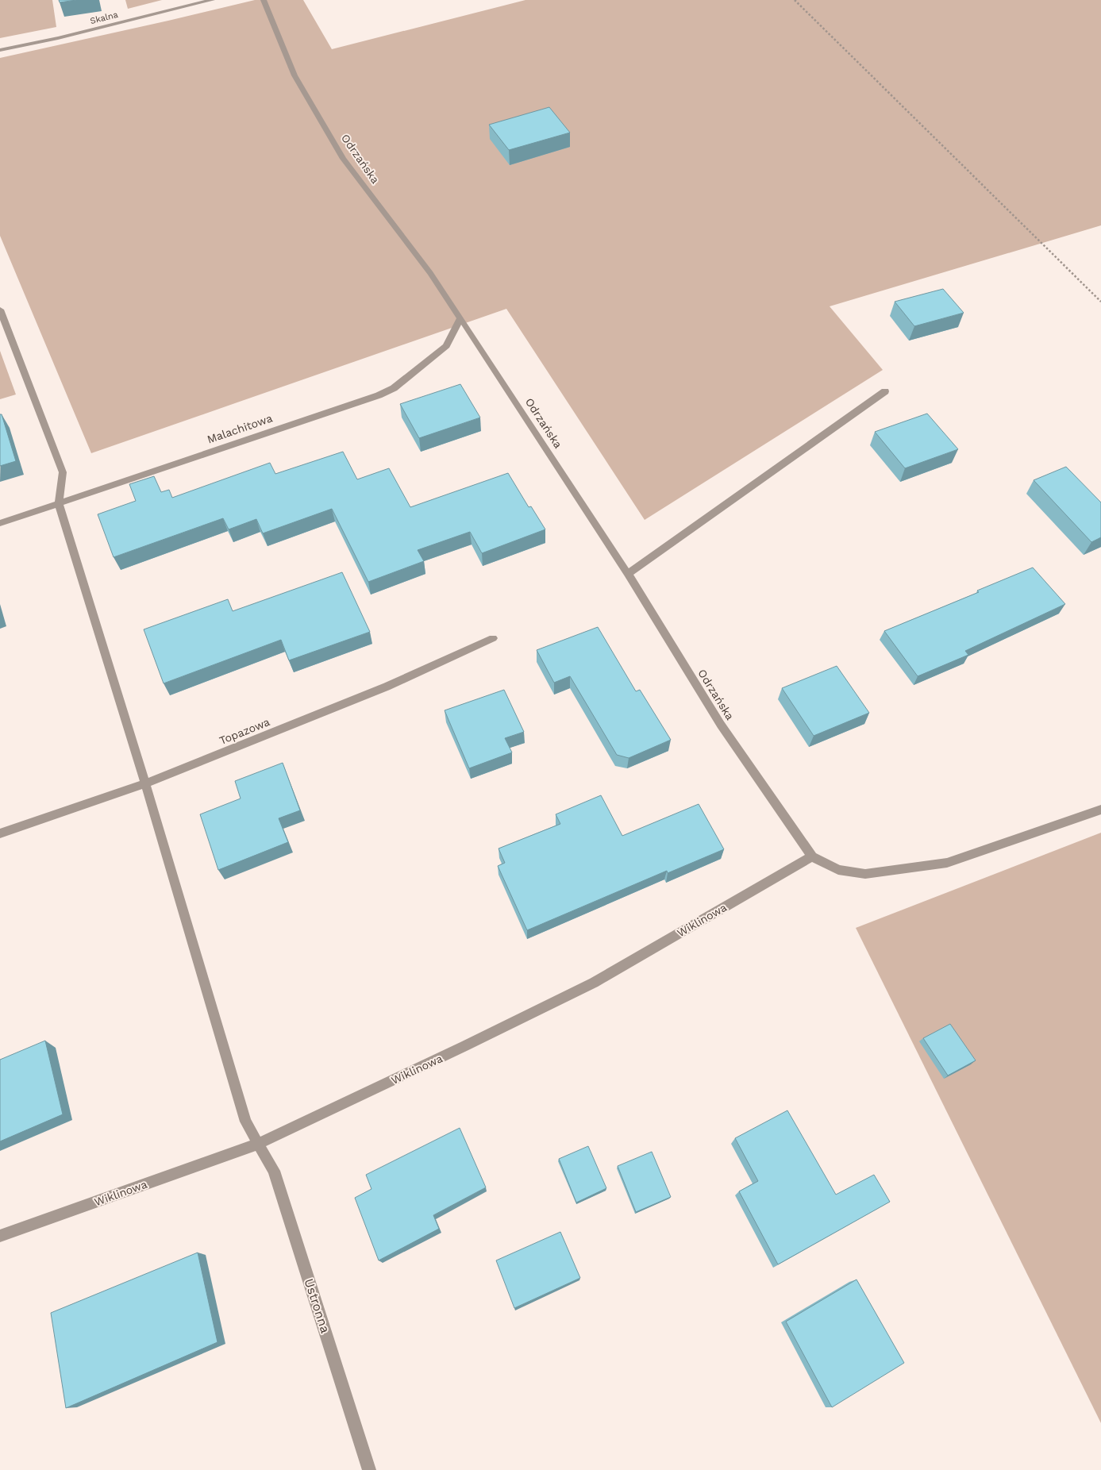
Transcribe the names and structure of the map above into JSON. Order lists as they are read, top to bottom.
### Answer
{
  "streets": {
    "street": [
      "Skalna",
      "Odrzańska",
      "Malachitowa",
      "Topazowa",
      "Wiklinowa",
      "Ustronna"
    ]
  },
  "crossings": [
    ["Odrzańska", "Malachitowa"],
    ["Odrzańska", "Wiklinowa"],
    ["Malachitowa", "Ustronna"],
    ["Topazowa", "Ustronna"],
    ["Wiklinowa", "Ustronna"]
  ]
}
